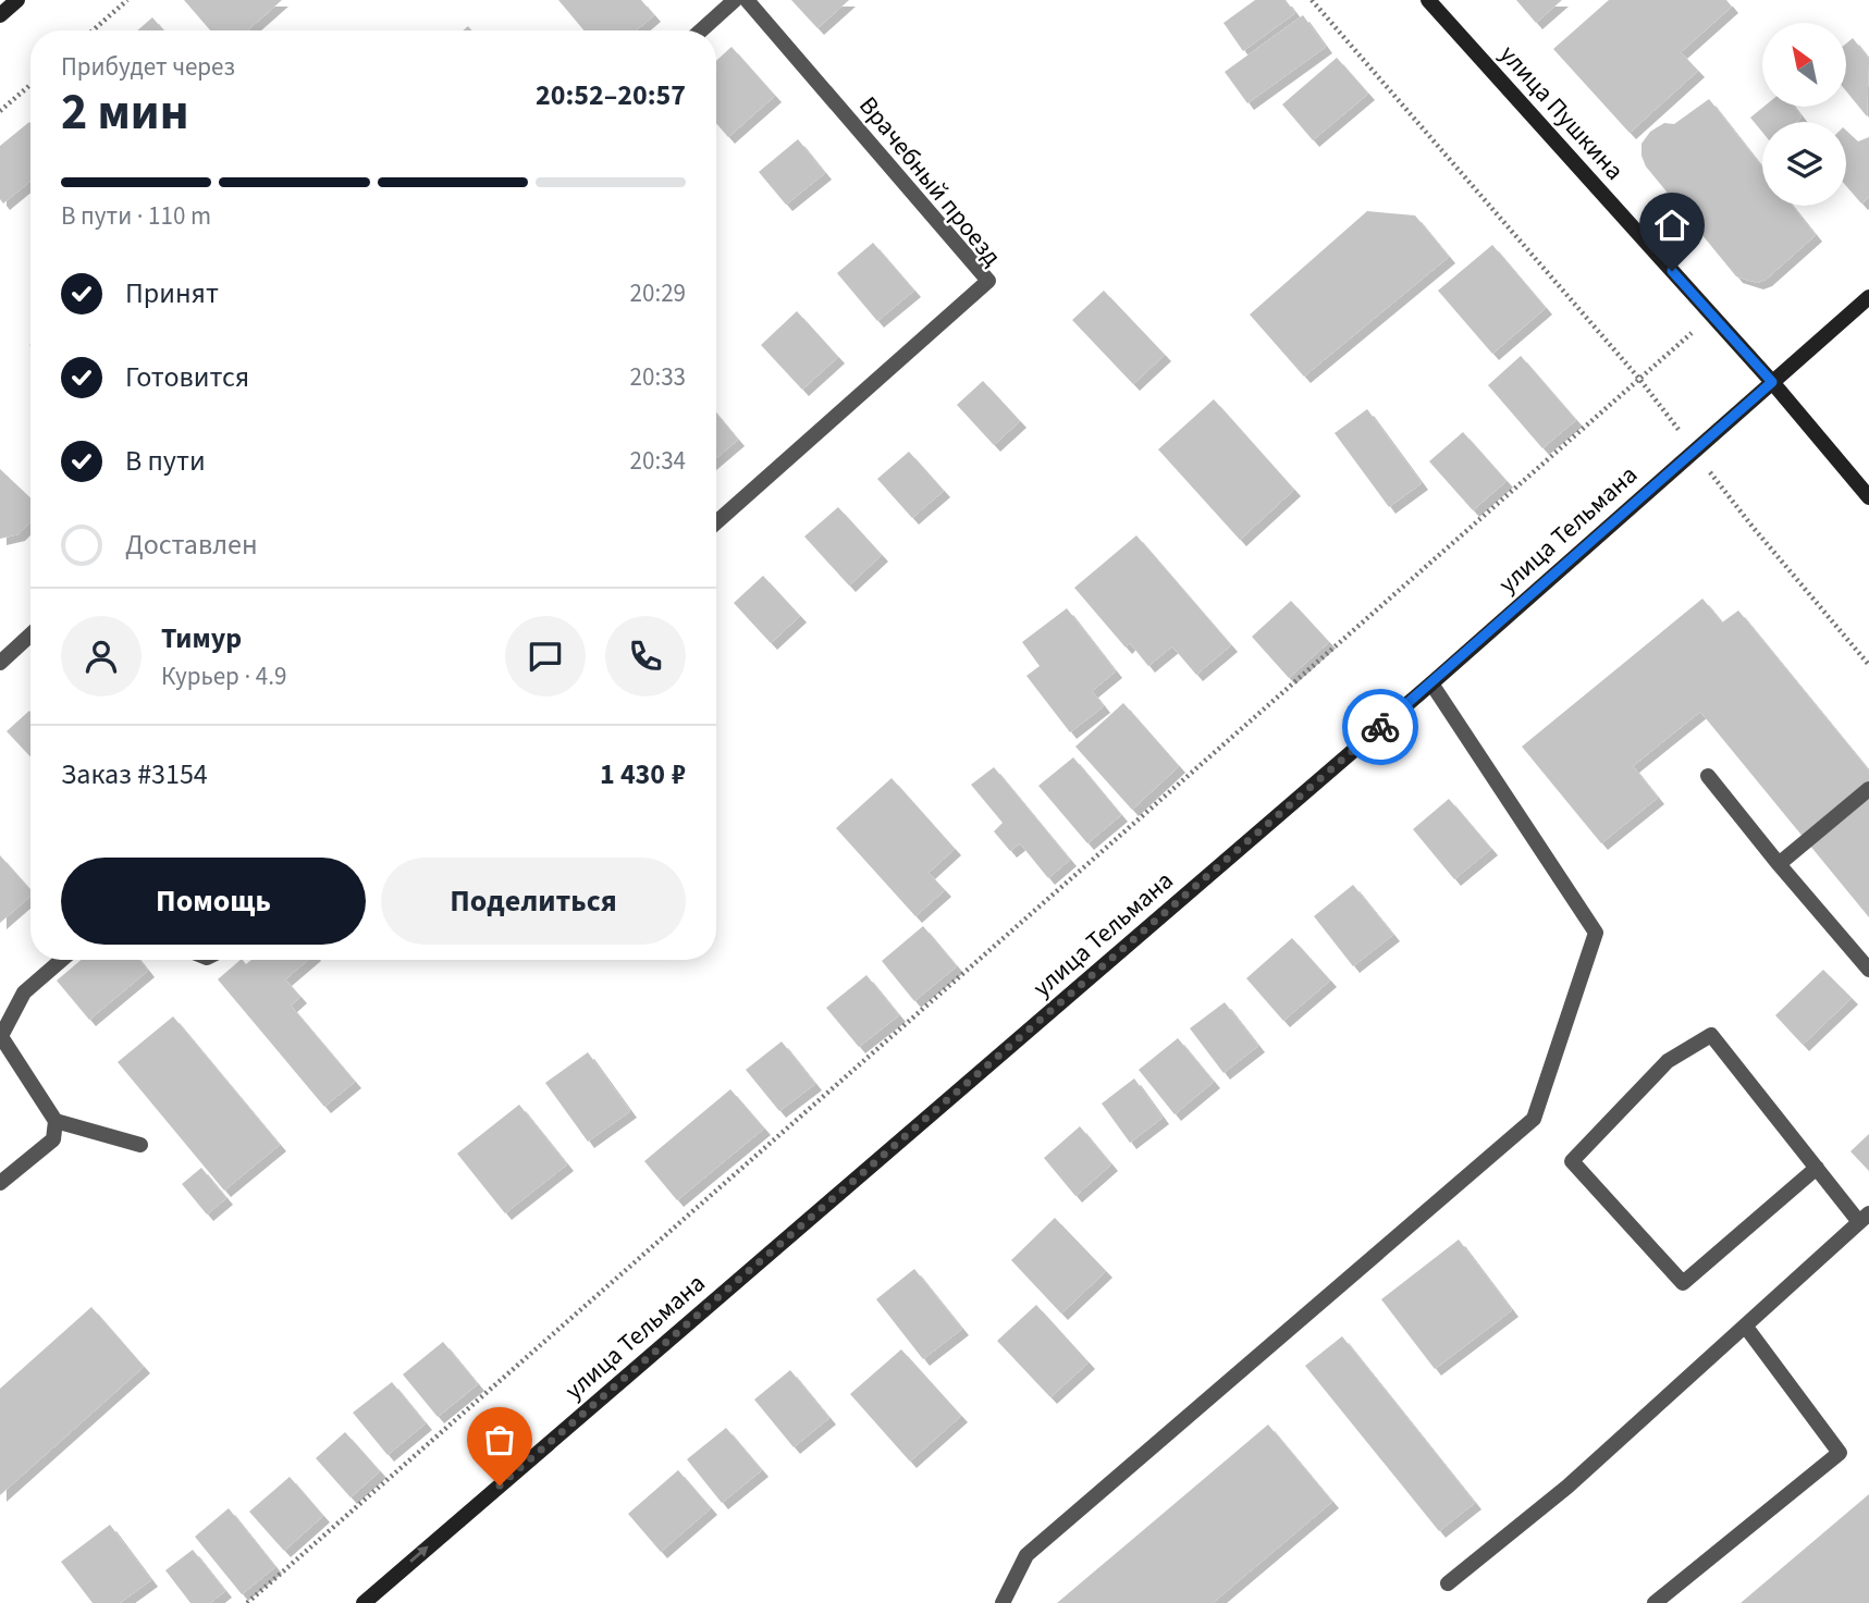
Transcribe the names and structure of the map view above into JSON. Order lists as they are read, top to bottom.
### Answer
{
  "streets": {
    "street": ["улица Пушкина", "Врачебный проезд", "улица Тельмана"]
  },
  "crossings": [
    ["улица Пушкина", "улица Тельмана"]
  ],
  "one_way": ["улица Тельмана"],
  "north": "top left",
  "page": {
    "heading": ["2 мин", "Прибудет через", "20:52–20:57"],
    "panel": [
      "Тимур",
      "Курьер · 4.9",
      "Заказ #3154",
      "1 430 ₽"
    ],
    "bar": "В пути · 110 m",
    "list": [
      ["Принят", "20:29"],
      ["Готовится", "20:33"],
      ["В пути", "20:34"],
      "Доставлен"
    ],
    "buttons": ["Помощь", "Поделиться"]
  }
}
